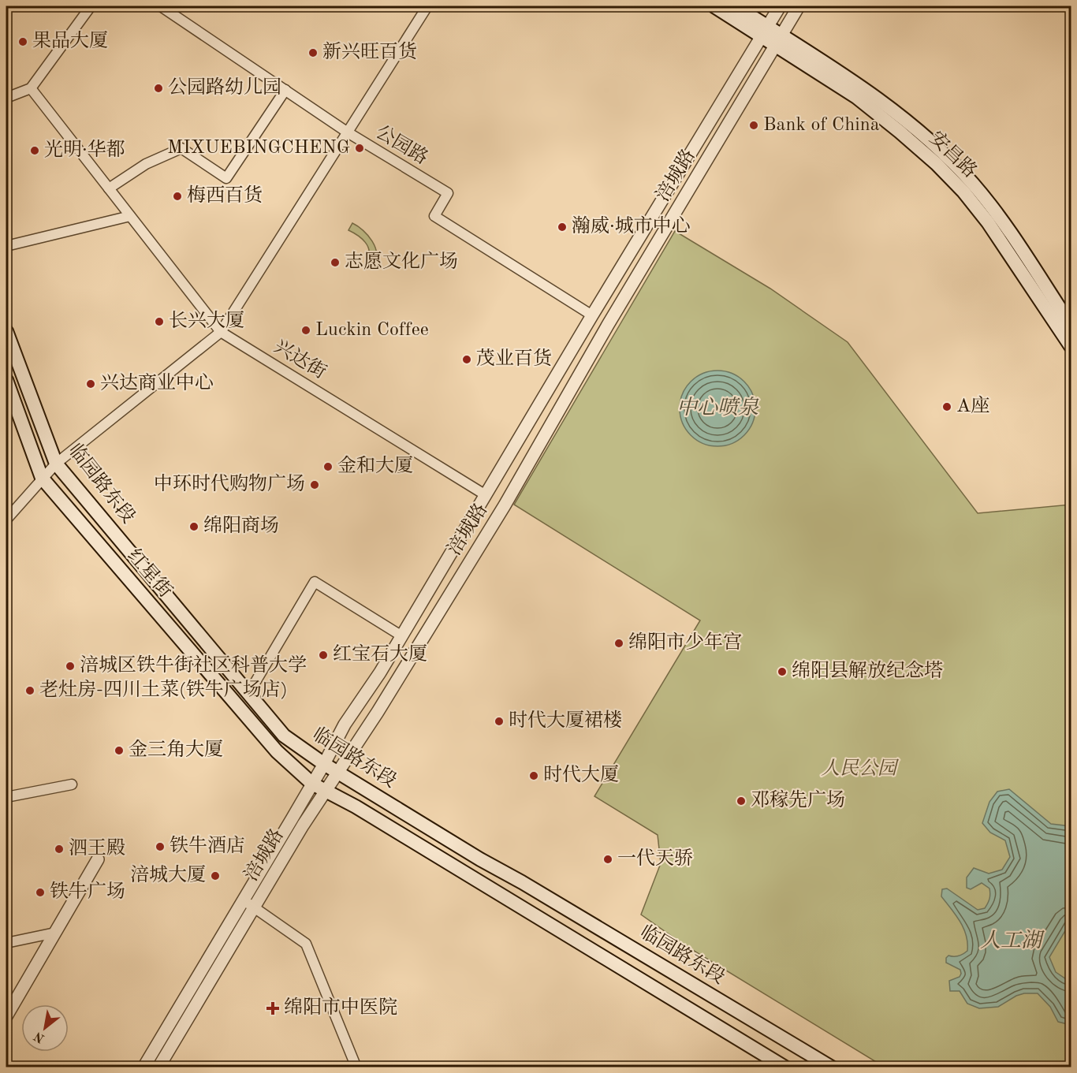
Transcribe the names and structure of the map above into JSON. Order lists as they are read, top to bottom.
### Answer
{
  "streets": {
    "main road": ["安昌路", "临园路东段", "红星街"],
    "street": ["公园路", "涪城路", "兴达街"]
  },
  "crossings": [
    ["公园路", "涪城路"],
    ["安昌路", "涪城路"],
    ["涪城路", "兴达街"],
    ["涪城路", "临园路东段"],
    ["涪城路", "红星街"]
  ],
  "water": ["中心喷泉", "人工湖"],
  "parks": ["人民公园"],
  "places": {
    "other": [
      "果品大厦",
      "新兴旺百货",
      "公园路幼儿园",
      "Bank of China",
      "MIXUEBINGCHENG",
      "光明·华都",
      "梅西百货",
      "瀚威·城市中心",
      "志愿文化广场",
      "长兴大厦",
      "Luckin Coffee",
      "茂业百货",
      "兴达商业中心",
      "A座",
      "金和大厦",
      "中环时代购物广场",
      "绵阳商场",
      "绵阳市少年宫",
      "红宝石大厦",
      "涪城区铁牛街社区科普大学",
      "绵阳县解放纪念塔",
      "老灶房-四川土菜(铁牛广场店)",
      "时代大厦裙楼",
      "金三角大厦",
      "时代大厦",
      "邓稼先广场",
      "铁牛酒店",
      "泗王殿",
      "一代天骄",
      "涪城大厦",
      "铁牛广场"
    ],
    "health": ["绵阳市中医院"]
  },
  "north": "bottom left"
}
